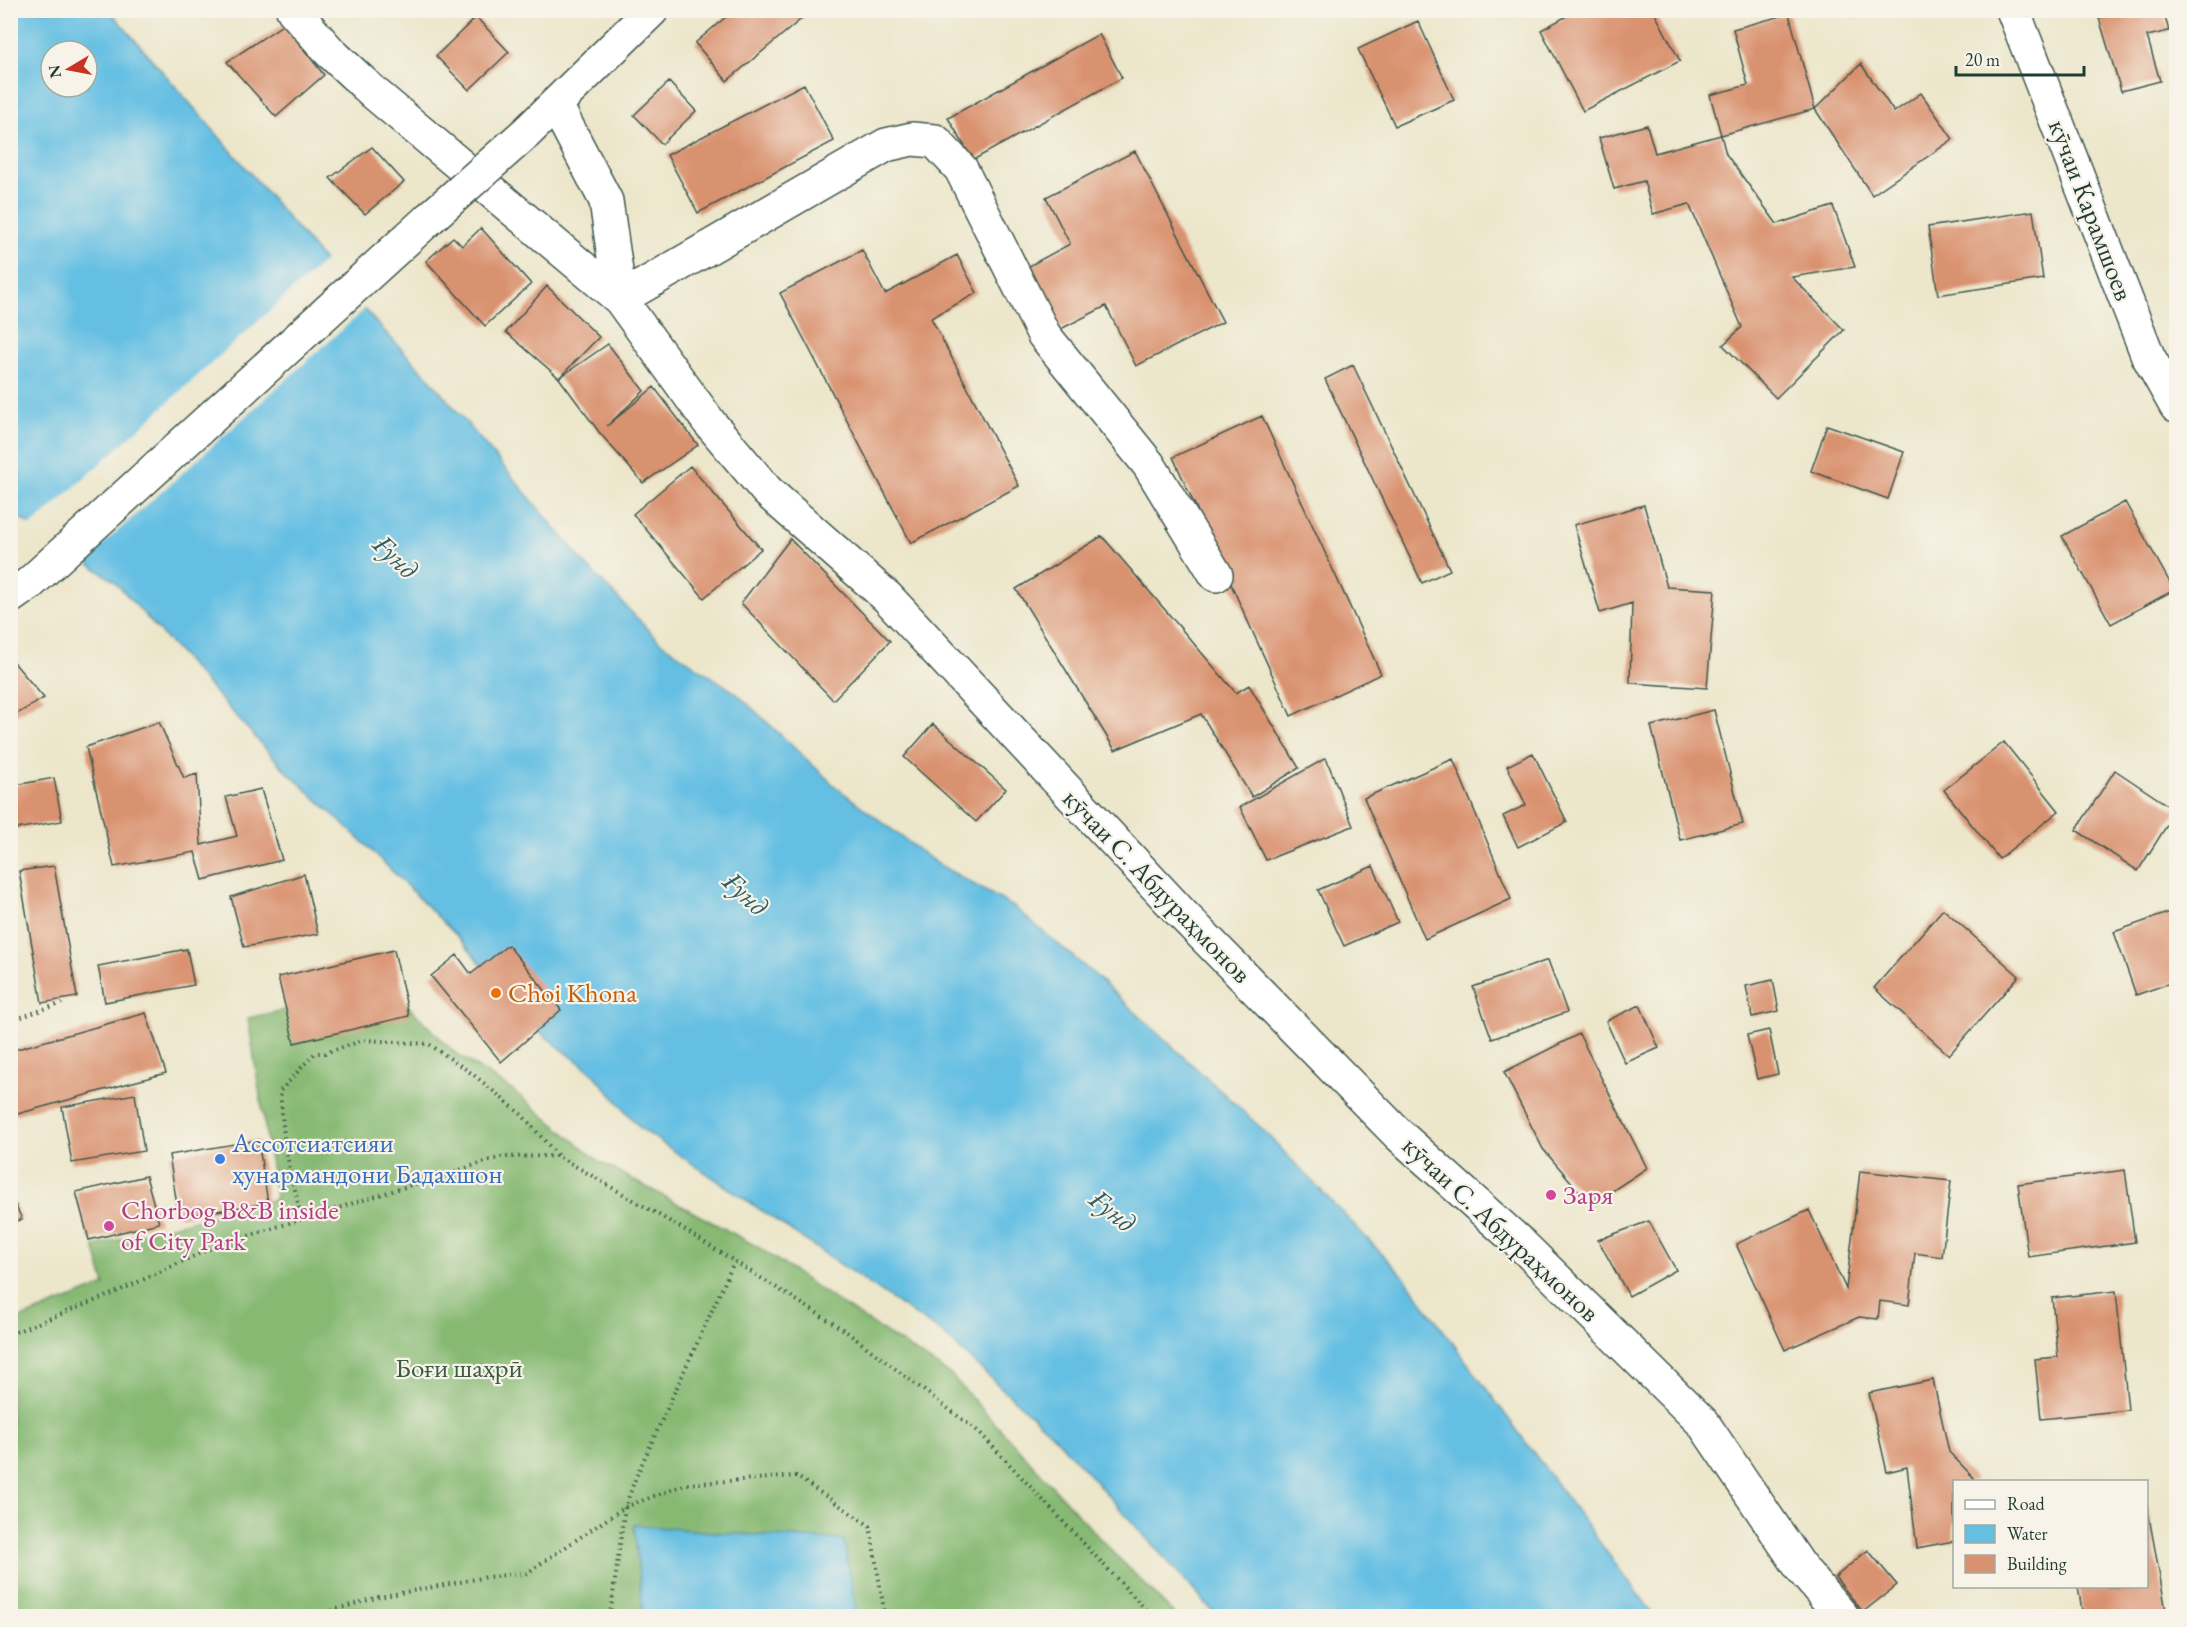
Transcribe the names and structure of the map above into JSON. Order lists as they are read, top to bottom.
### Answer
{
  "streets": {
    "street": ["кӯчаи Карамшоев", "кӯчаи С. Абдураҳмонов"]
  },
  "water": ["Ғунд"],
  "parks": ["Боғи шаҳрӣ"],
  "places": [
    "Choi Khona",
    "Ассотсиатсияи ҳунармандони Бадахшон",
    "Заря",
    "Chorbog B&B inside of City Park"
  ],
  "legend": ["Road", "Water", "Building"],
  "scale_bar": "20 m",
  "north": "left"
}
